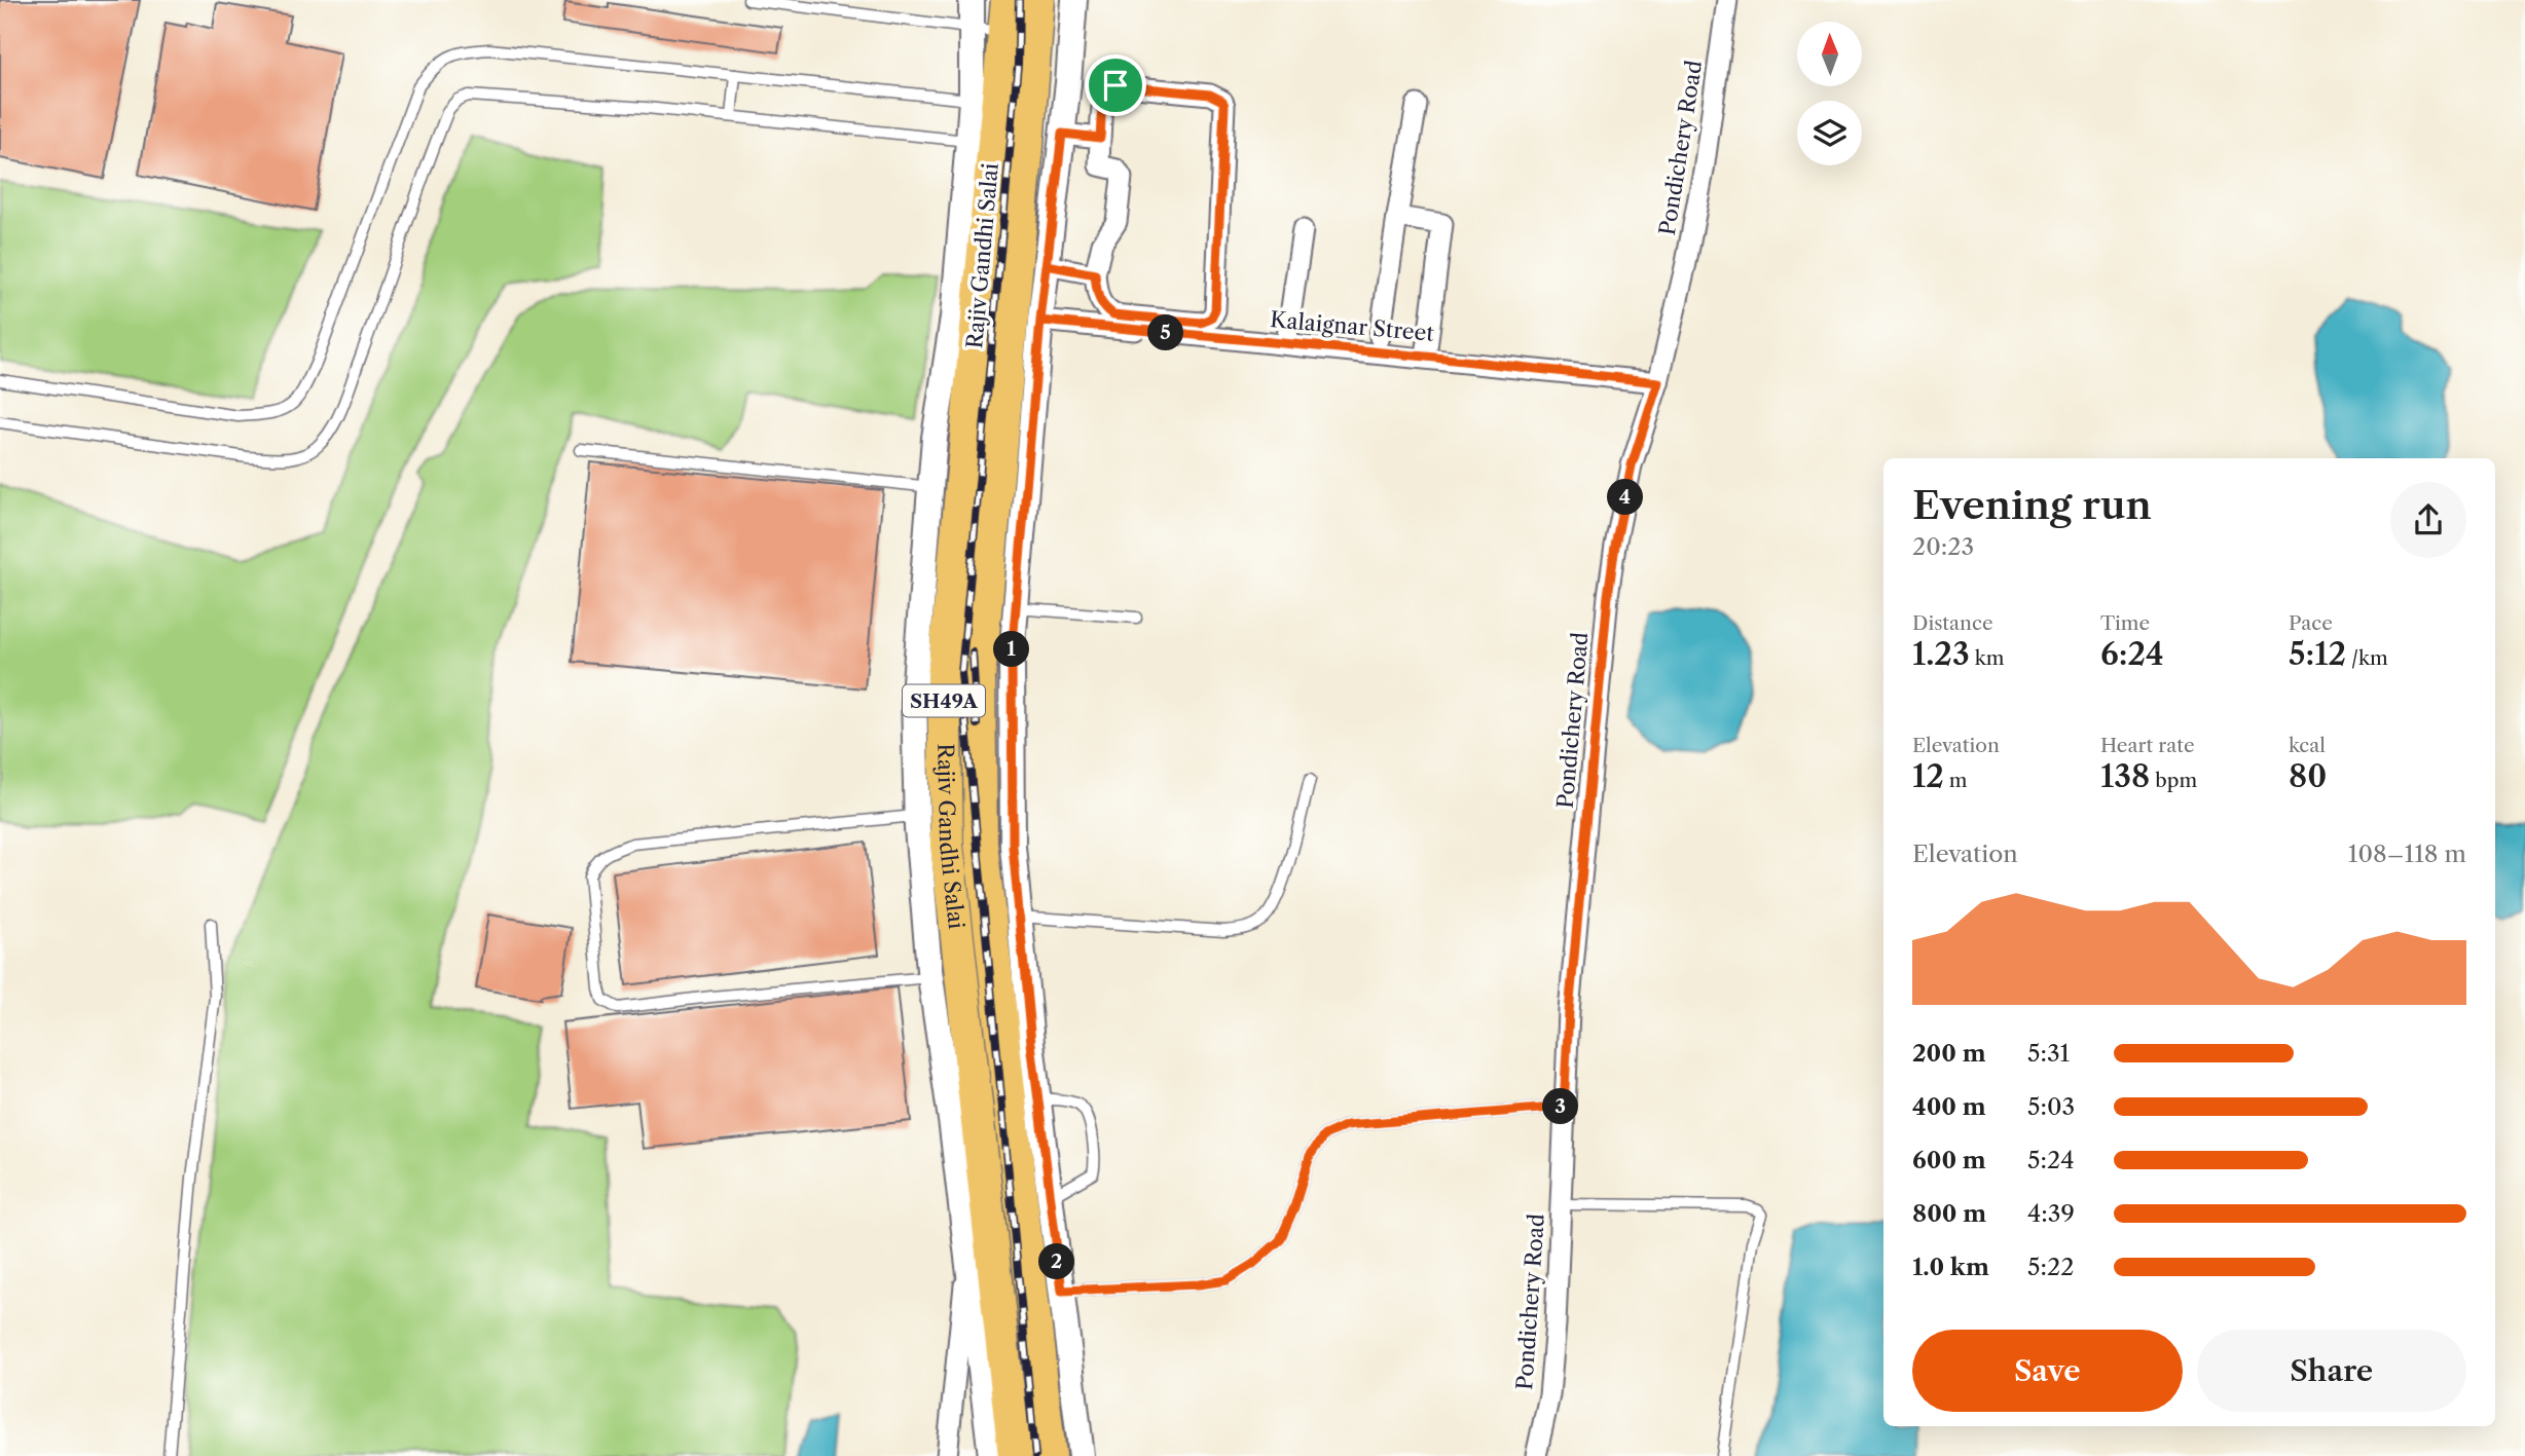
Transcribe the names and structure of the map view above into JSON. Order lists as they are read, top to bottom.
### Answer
{
  "streets": {
    "main road": ["Rajiv Gandhi Salai", "SH49A"],
    "street": ["Pondichery Road", "Kalaignar Street"]
  },
  "crossings": [
    ["Pondichery Road", "Kalaignar Street"]
  ],
  "north": "top",
  "page": {
    "pins": [
      "5",
      "4",
      "1",
      "3",
      "2"
    ],
    "heading": ["Evening run", "20:23"],
    "stats": [
      ["Distance", "1.23 km"],
      ["Time", "6:24"],
      ["Pace", "5:12 /km"],
      ["Elevation", "12 m"],
      ["Heart rate", "138 bpm"],
      ["kcal", "80"]
    ],
    "chart": ["Elevation", "108–118 m"],
    "list": [
      {
        "name": "200 m",
        "note": "5:31"
      },
      {
        "name": "400 m",
        "note": "5:03"
      },
      {
        "name": "600 m",
        "note": "5:24"
      },
      {
        "name": "800 m",
        "note": "4:39"
      },
      {
        "name": "1.0 km",
        "note": "5:22"
      }
    ],
    "buttons": ["Save", "Share"]
  }
}
